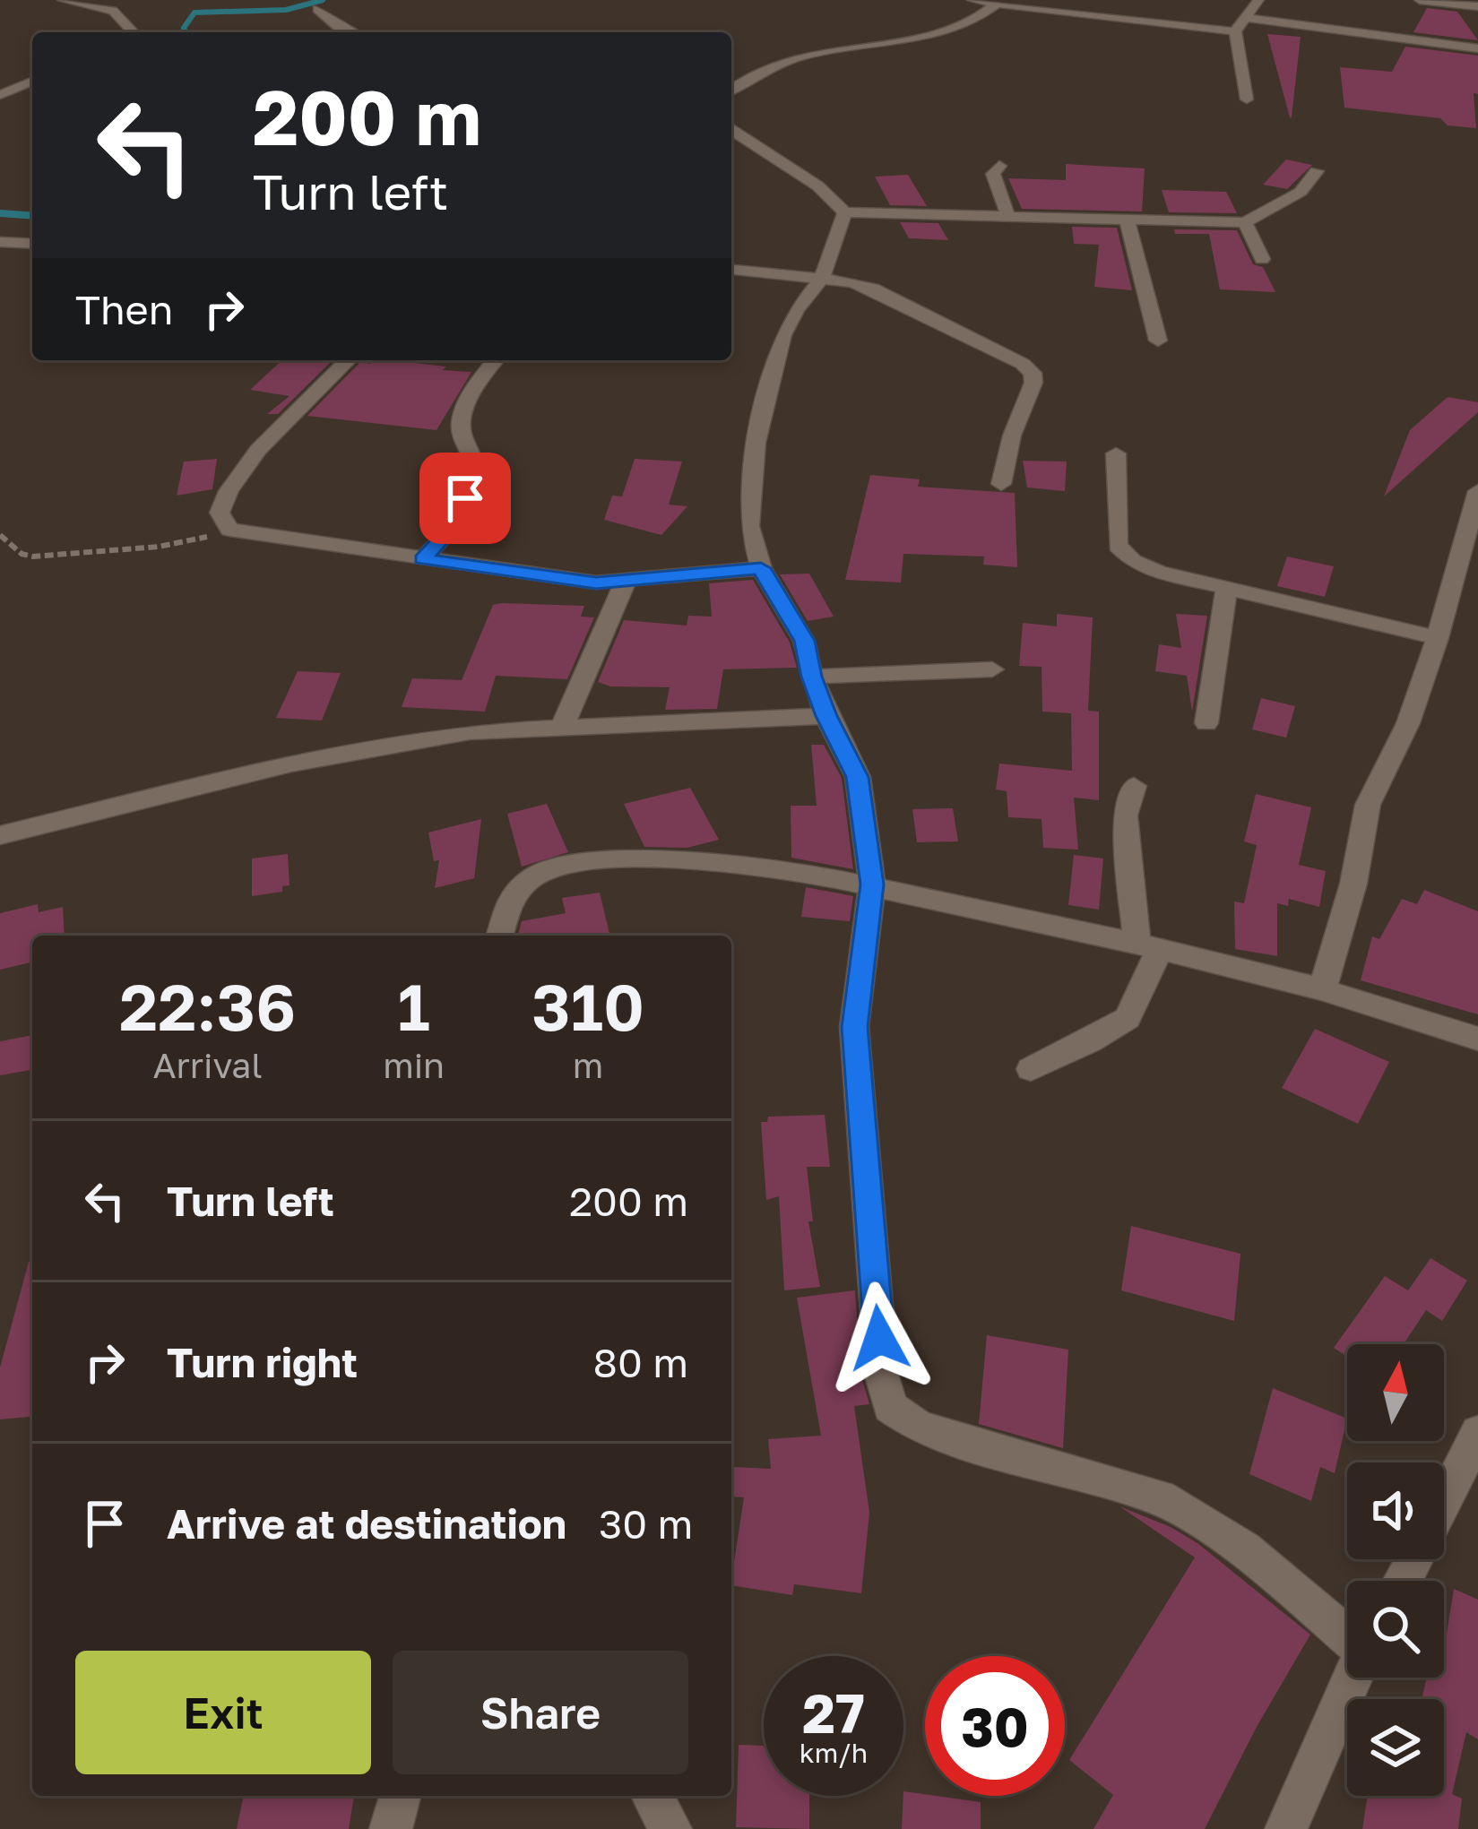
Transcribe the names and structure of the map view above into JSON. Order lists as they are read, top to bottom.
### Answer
{
  "north": "top",
  "page": {
    "turn": ["200 m", "Turn left"],
    "then": "Then",
    "eta": [
      "22:36",
      "Arrival",
      "1",
      "min",
      "310",
      "m"
    ],
    "list": [
      {
        "name": "Turn left",
        "value": "200 m"
      },
      {
        "name": "Turn right",
        "value": "80 m"
      },
      {
        "name": "Arrive at destination",
        "value": "30 m"
      }
    ],
    "buttons": ["Exit", "Share"],
    "speed": "27 km/h",
    "limit": "30"
  }
}
